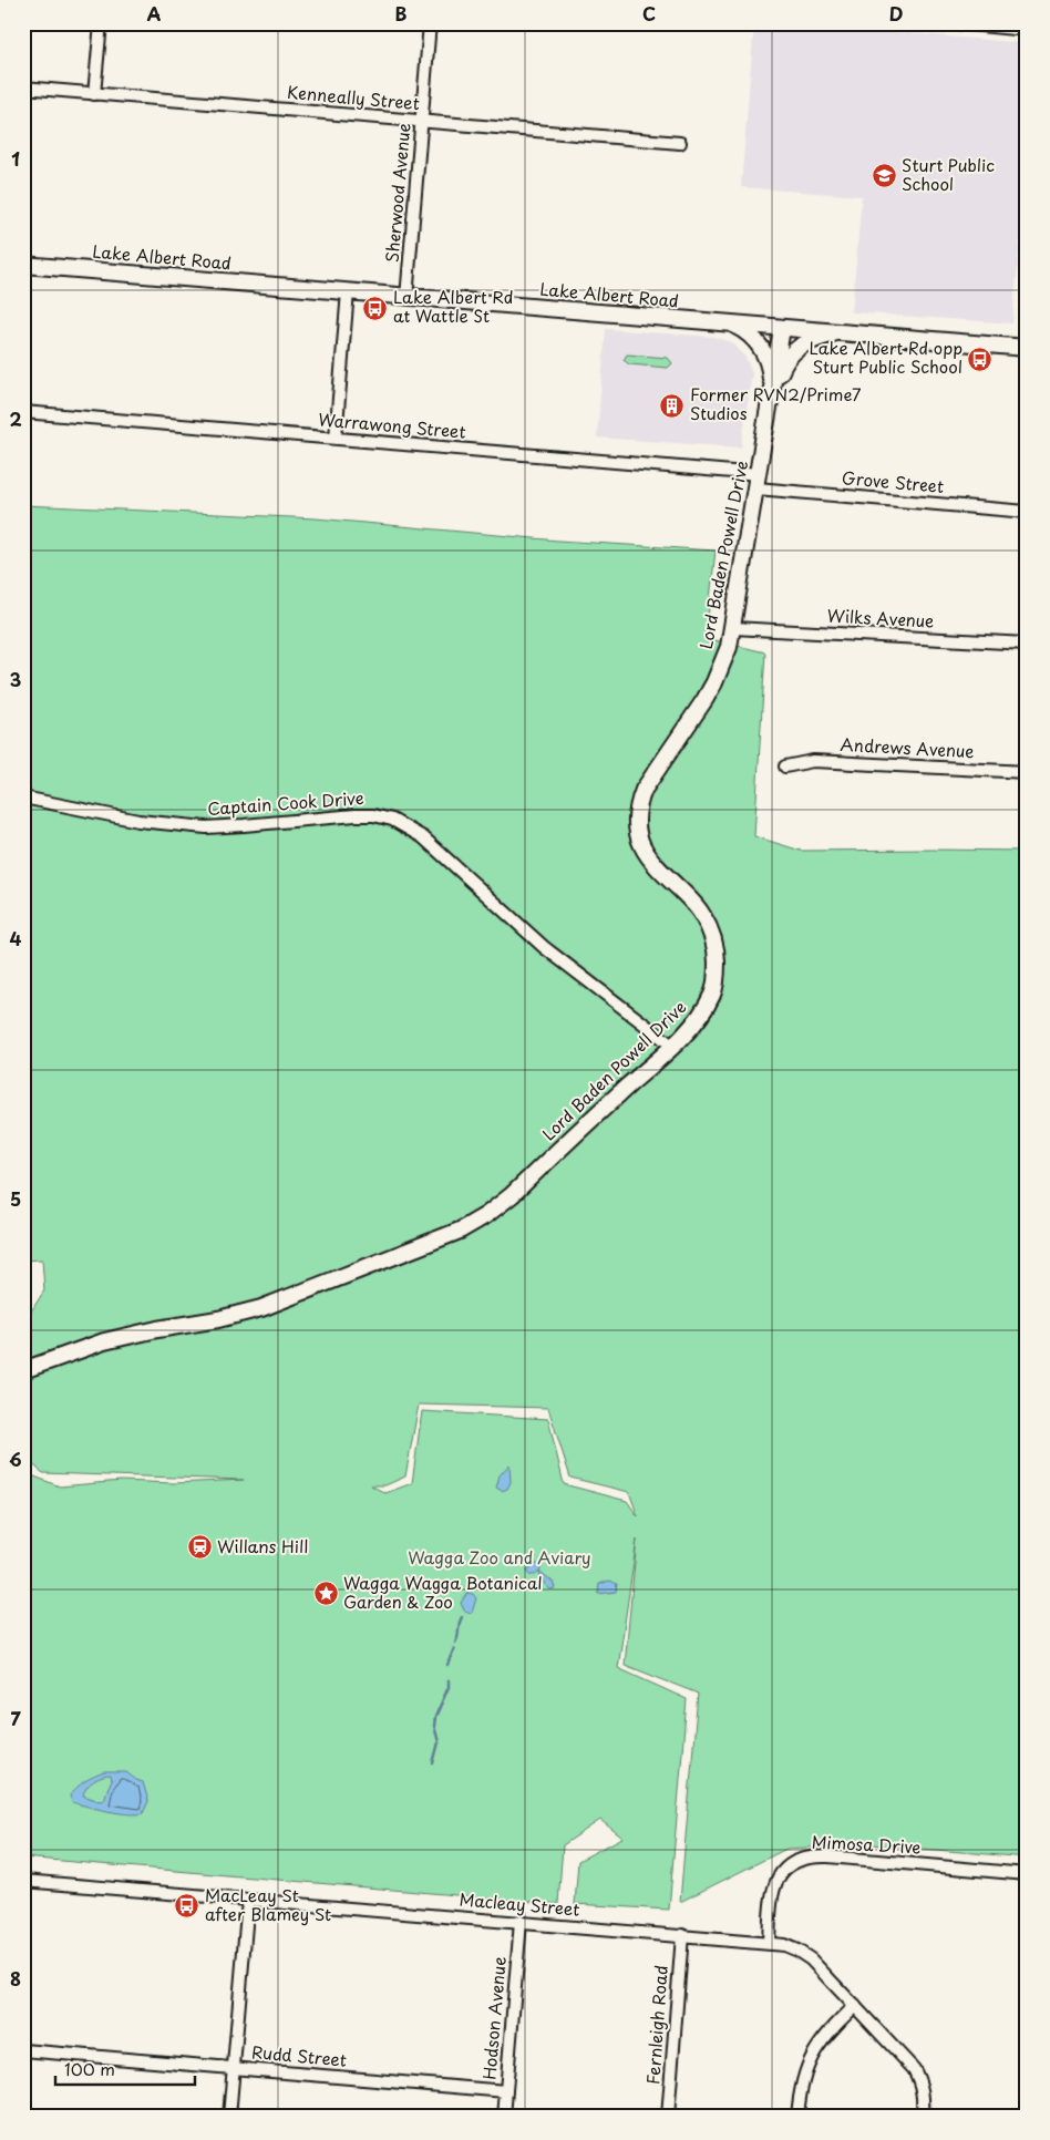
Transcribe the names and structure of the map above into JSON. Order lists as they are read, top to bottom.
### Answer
{
  "streets": {
    "street": [
      "Kenneally Street",
      "Sherwood Avenue",
      "Lake Albert Road",
      "Warrawong Street",
      "Grove Street",
      "Lord Baden Powell Drive",
      "Wilks Avenue",
      "Andrews Avenue",
      "Captain Cook Drive",
      "Mimosa Drive",
      "Macleay Street",
      "Hodson Avenue",
      "Fernleigh Road",
      "Rudd Street"
    ]
  },
  "crossings": [
    ["Kenneally Street", "Sherwood Avenue"],
    ["Sherwood Avenue", "Lake Albert Road"],
    ["Lake Albert Road", "Lord Baden Powell Drive"],
    ["Warrawong Street", "Grove Street"],
    ["Warrawong Street", "Lord Baden Powell Drive"],
    ["Grove Street", "Lord Baden Powell Drive"],
    ["Lord Baden Powell Drive", "Wilks Avenue"],
    ["Lord Baden Powell Drive", "Captain Cook Drive"],
    ["Mimosa Drive", "Macleay Street"],
    ["Macleay Street", "Hodson Avenue"],
    ["Macleay Street", "Fernleigh Road"],
    ["Hodson Avenue", "Rudd Street"]
  ],
  "parks": ["Wagga Zoo and Aviary"],
  "places": {
    "school or university": ["Sturt Public School"],
    "bus stop": ["Lake Albert Rd at Wattle St", "Lake Albert Rd opp Sturt Public School", "MacLeay St after Blamey St"],
    "building": ["Former RVN2/Prime7 Studios"],
    "station": ["Willans Hill"],
    "place": ["Wagga Wagga Botanical Garden & Zoo"]
  },
  "scale_bar": "100 m",
  "grid": {
    "columns": [
      "A",
      "B",
      "C",
      "D"
    ],
    "rows": [
      "1",
      "2",
      "3",
      "4",
      "5",
      "6",
      "7",
      "8"
    ]
  }
}
